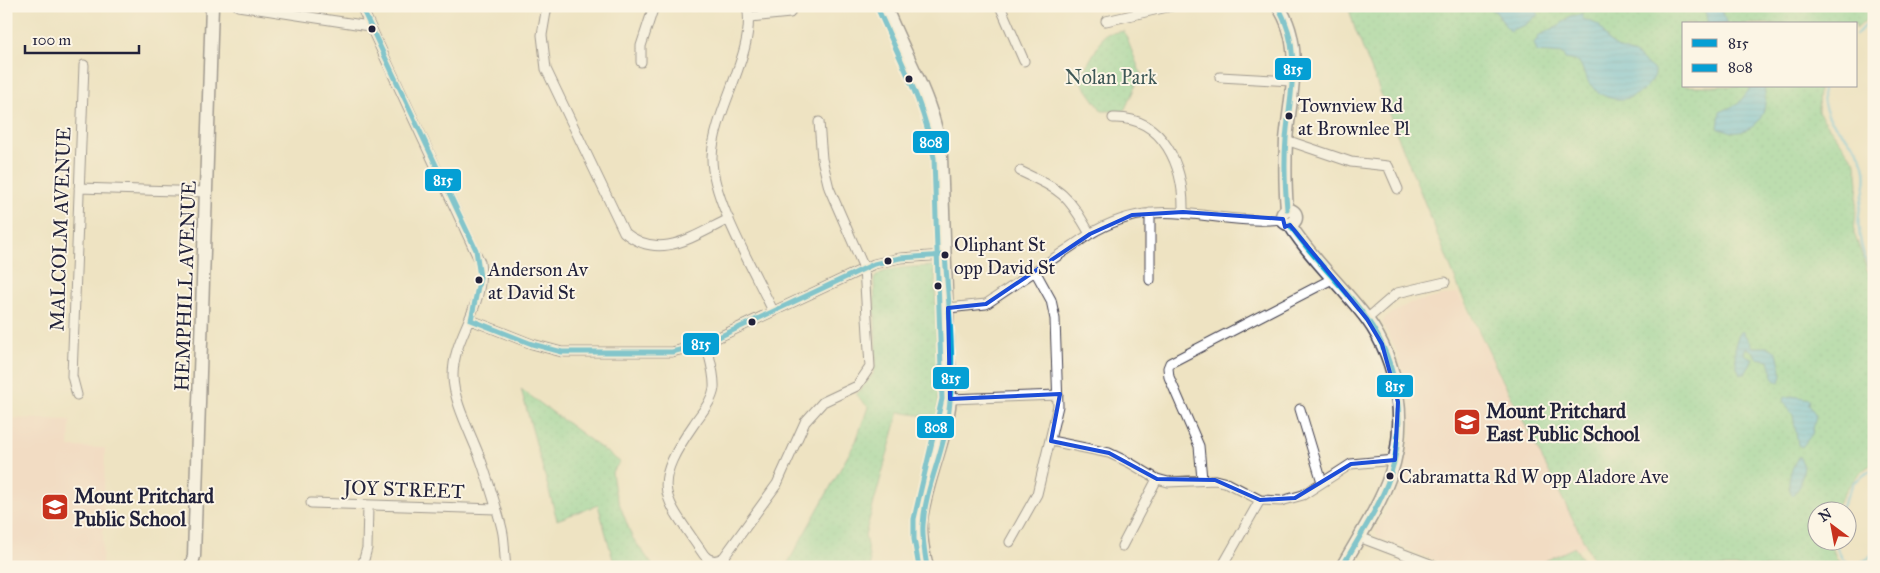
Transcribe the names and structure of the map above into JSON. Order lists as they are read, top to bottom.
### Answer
{
  "streets": {
    "street": ["MALCOLM AVENUE", "HEMPHILL AVENUE", "JOY STREET"]
  },
  "parks": ["Nolan Park"],
  "places": {
    "other": [
      "Townview Rd at Brownlee Pl",
      "Oliphant St opp David St",
      "Anderson Av at David St",
      "Cabramatta Rd W opp Aladore Ave"
    ],
    "school or university": ["Mount Pritchard East Public School", "Mount Pritchard Public School"]
  },
  "lines": ["transit line 815", "transit line 808"],
  "legend": ["815", "808"],
  "scale_bar": "100 m",
  "north": "top left"
}
